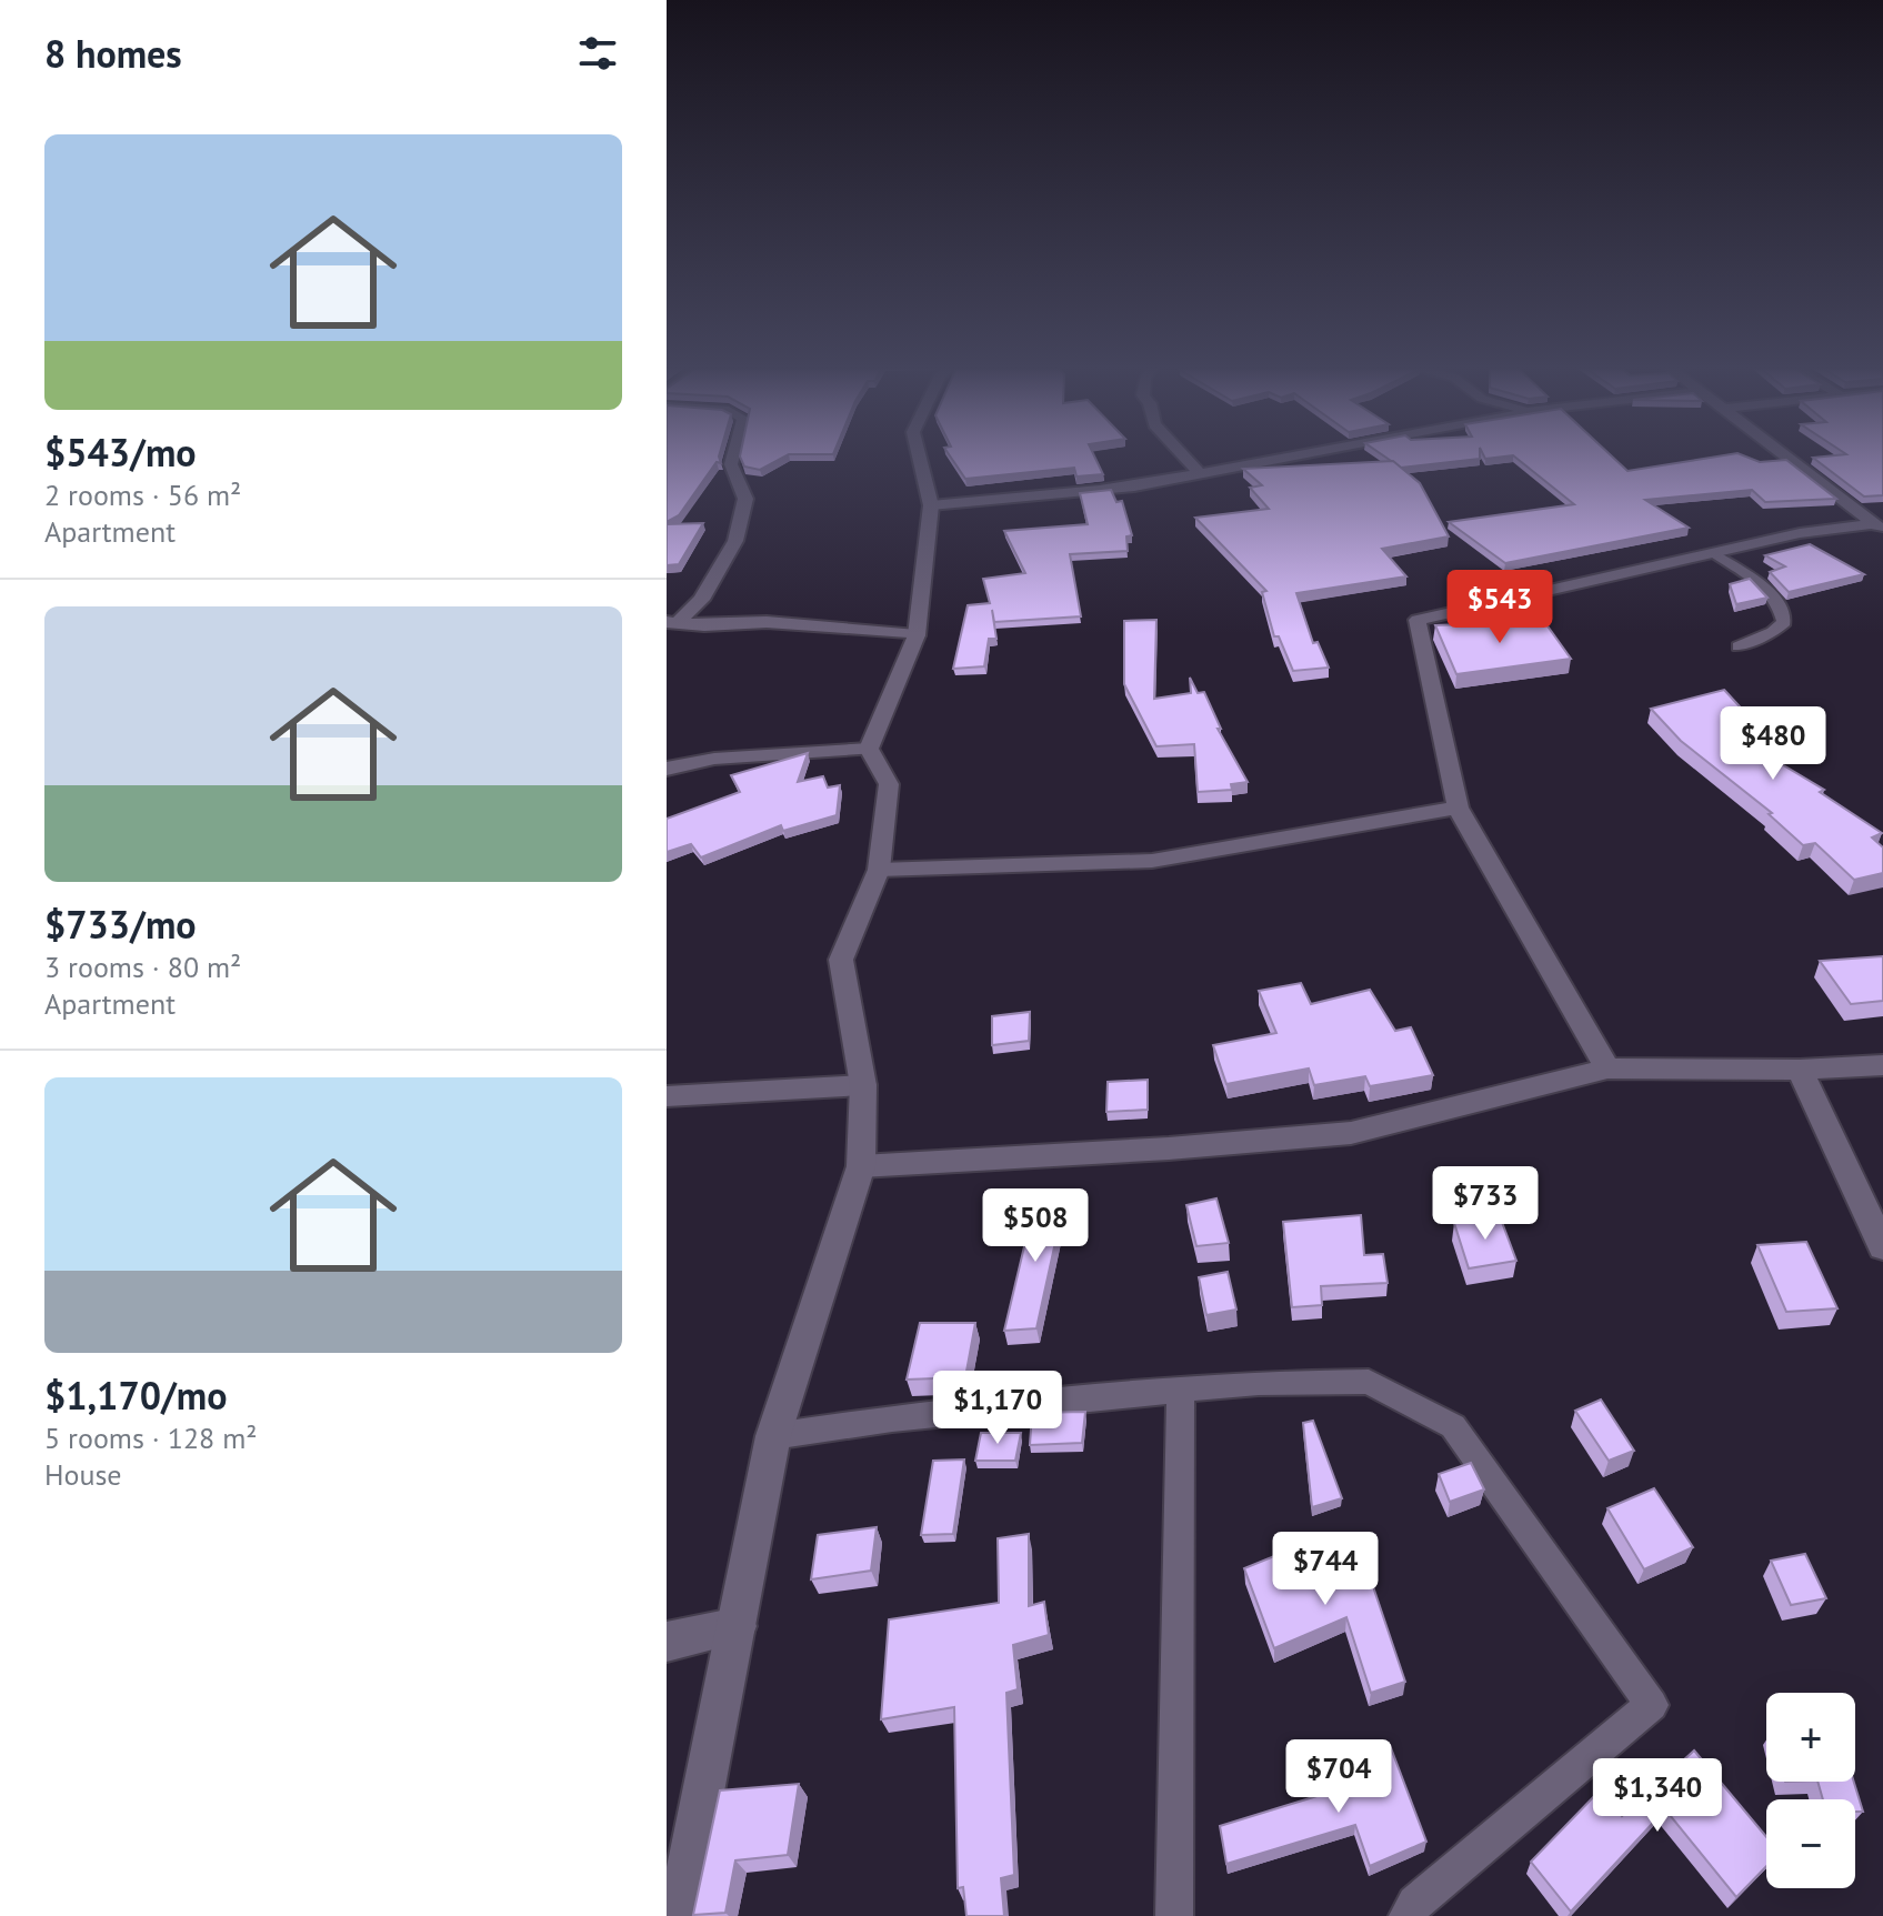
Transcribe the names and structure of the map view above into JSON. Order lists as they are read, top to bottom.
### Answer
{
  "page": {
    "heading": "8 homes",
    "list": [
      {
        "name": "$543/mo",
        "note": "2 rooms · 56 m² · Apartment"
      },
      {
        "name": "$733/mo",
        "note": "3 rooms · 80 m² · Apartment"
      },
      {
        "name": "$1,170/mo",
        "note": "5 rooms · 128 m² · House"
      }
    ],
    "price": [
      "$543",
      "$480",
      "$733",
      "$508",
      "$1,170",
      "$744",
      "$704",
      "$1,340"
    ],
    "map_buttons": ["+", "−"]
  }
}
